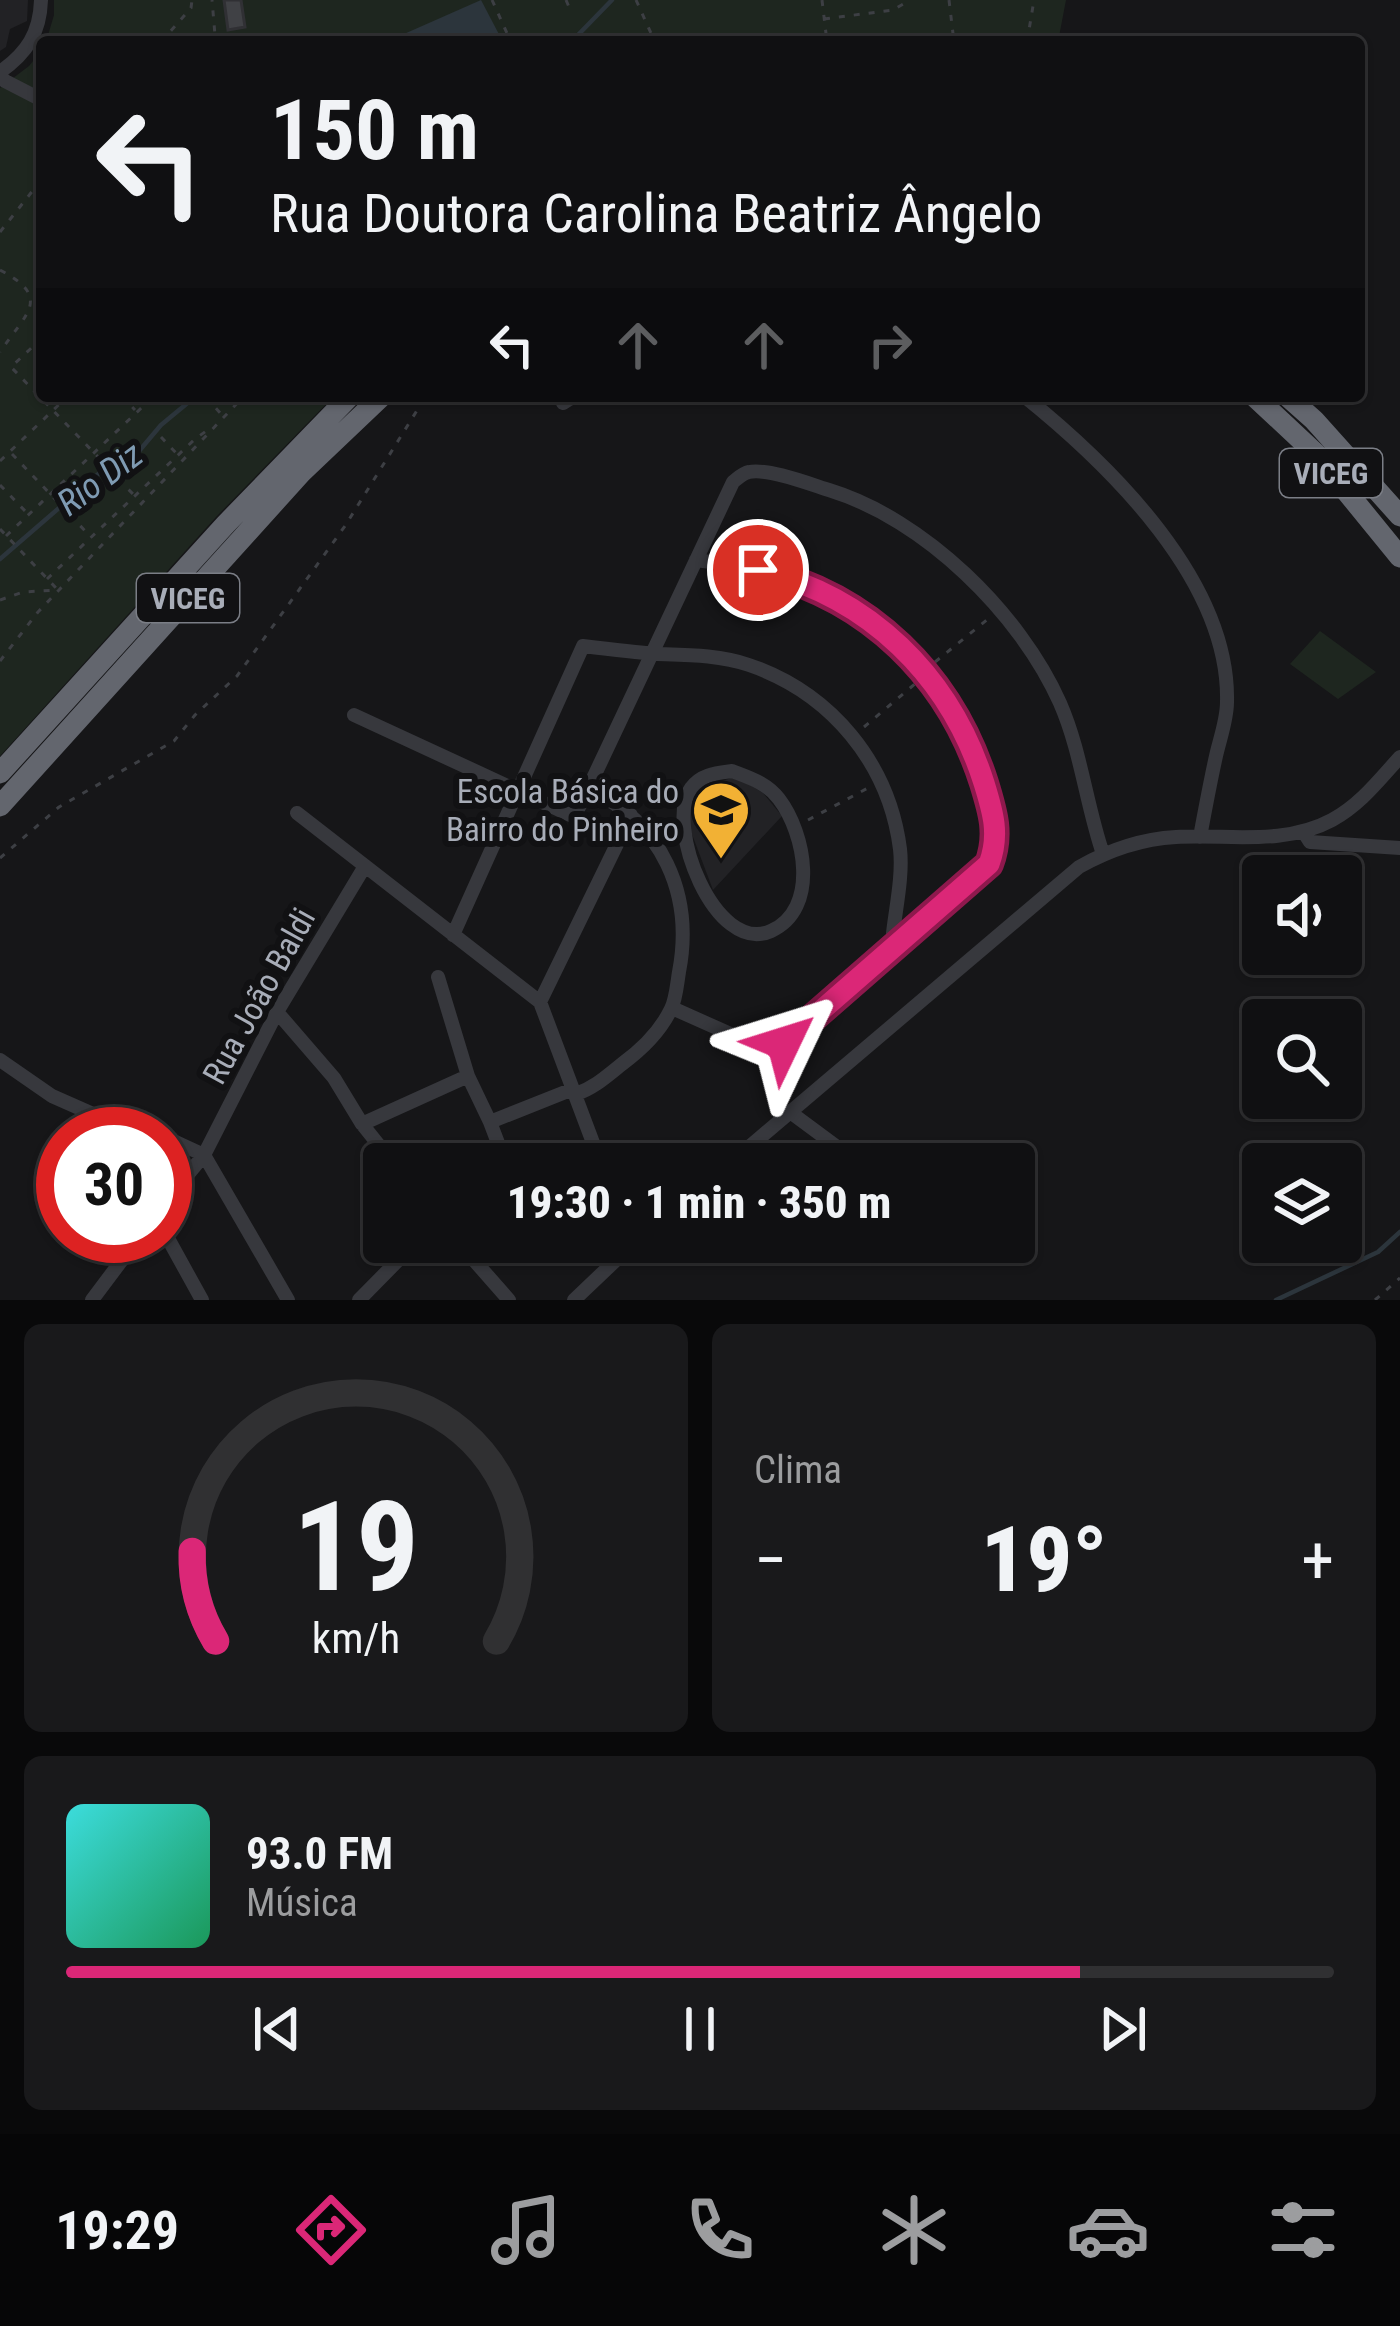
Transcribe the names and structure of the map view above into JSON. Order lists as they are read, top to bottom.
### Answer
{
  "streets": {
    "highway": ["VICEG"],
    "street": ["Rua João Baldi"]
  },
  "water": ["Rio Diz"],
  "places": {
    "school or university": ["Escola Básica do Bairro do Pinheiro"]
  },
  "page": {
    "turn": ["150 m", "Rua Doutora Carolina Beatriz Ângelo"],
    "limit": "30",
    "trip": "19:30 · 1 min · 350 m",
    "tile": "Clima",
    "heat": ["−", "19°", "+"],
    "song": ["93.0 FM", "Música"],
    "tabs": "19:29",
    "gauge": ["19", "km/h"]
  }
}
